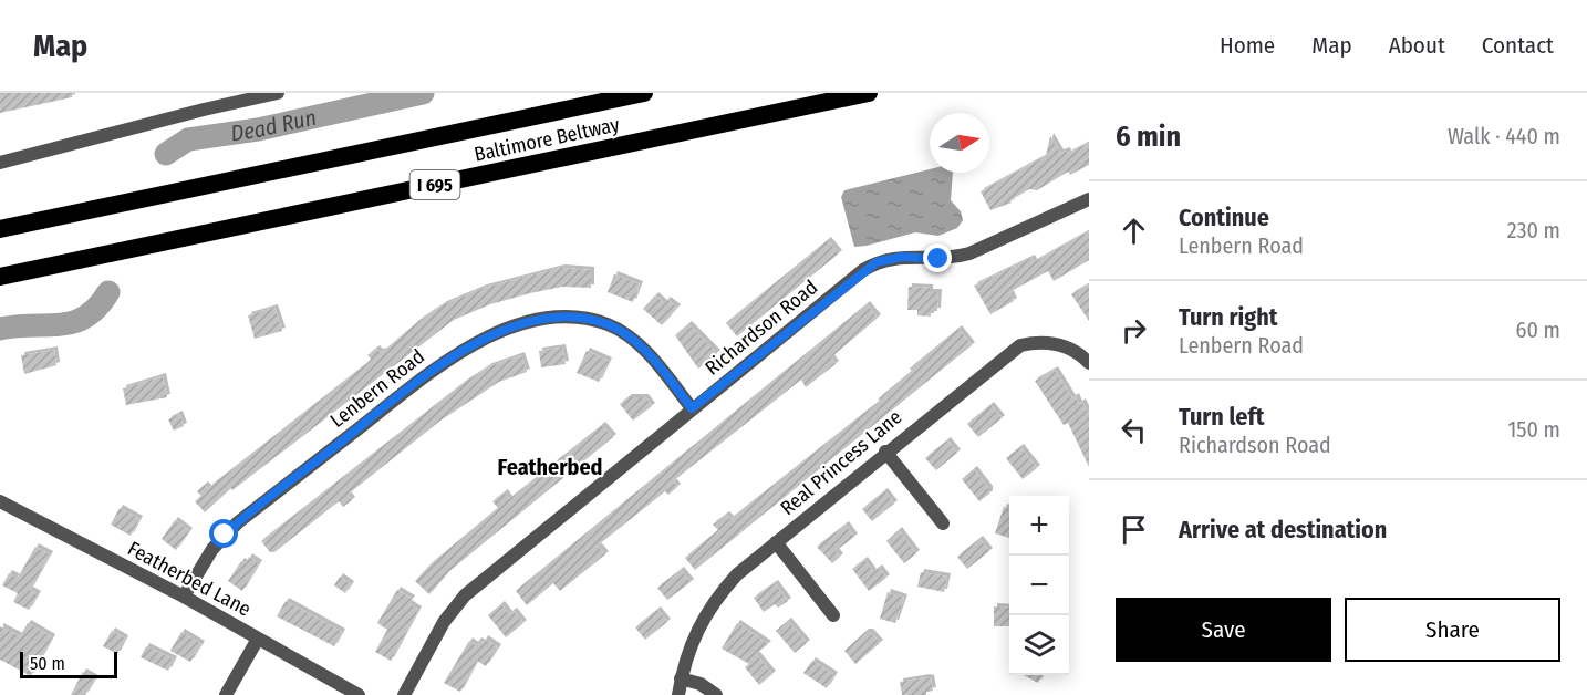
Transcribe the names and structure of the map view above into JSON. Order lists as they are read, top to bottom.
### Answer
{
  "streets": {
    "highway": ["Baltimore Beltway", "I 695"],
    "street": [
      "Richardson Road",
      "Lenbern Road",
      "Real Princess Lane",
      "Featherbed Lane"
    ]
  },
  "crossings": [
    ["Richardson Road", "Lenbern Road"],
    ["Lenbern Road", "Featherbed Lane"]
  ],
  "districts": ["Featherbed"],
  "water": ["Dead Run"],
  "scale_bar": "50 m",
  "north": "right",
  "page": {
    "header": "Map",
    "nav": [
      "Home",
      "Map",
      "About",
      "Contact"
    ],
    "heading": ["6 min", "Walk · 440 m"],
    "list": [
      ["Continue", "Lenbern Road", "230 m"],
      ["Turn right", "Lenbern Road", "60 m"],
      ["Turn left", "Richardson Road", "150 m"],
      "Arrive at destination"
    ],
    "map_buttons": ["+", "−"],
    "buttons": ["Save", "Share"],
    "scale": "50 m"
  }
}
